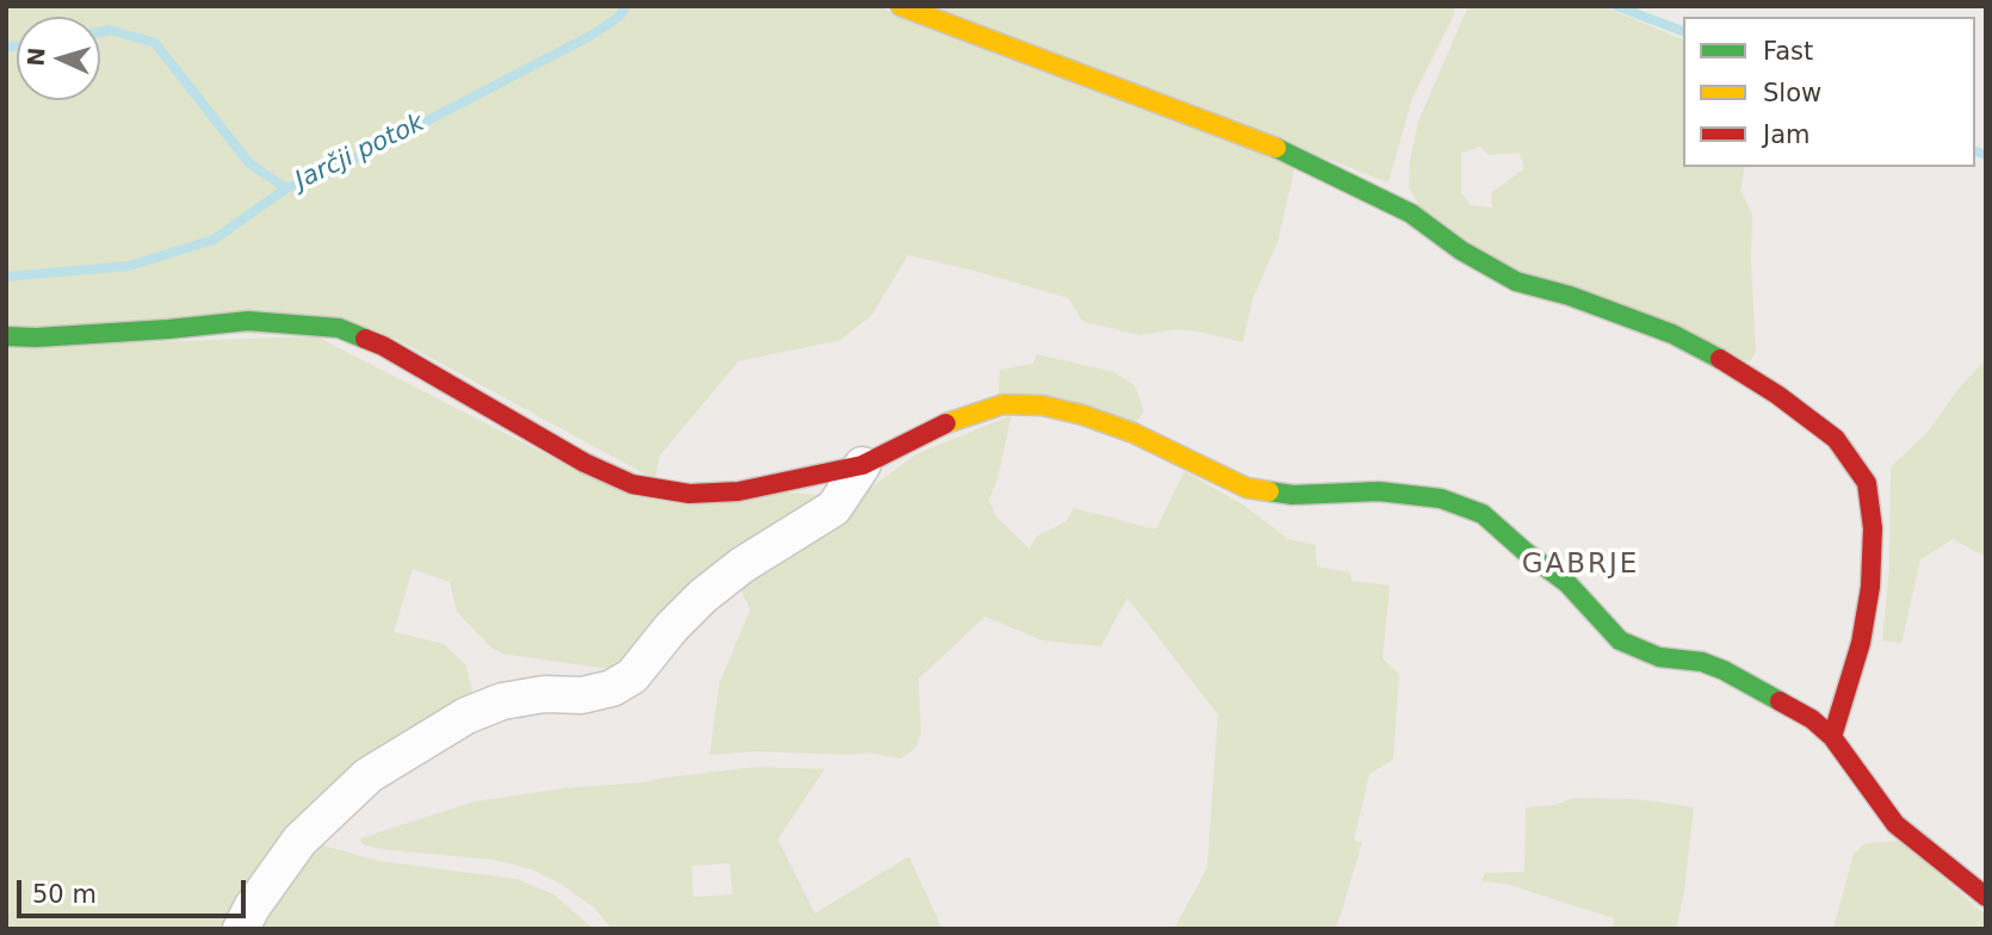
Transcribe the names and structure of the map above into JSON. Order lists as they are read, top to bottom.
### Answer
{
  "districts": ["GABRJE"],
  "water": ["Jarčji potok"],
  "legend": ["Fast", "Slow", "Jam"],
  "scale_bar": "50 m",
  "north": "left"
}
